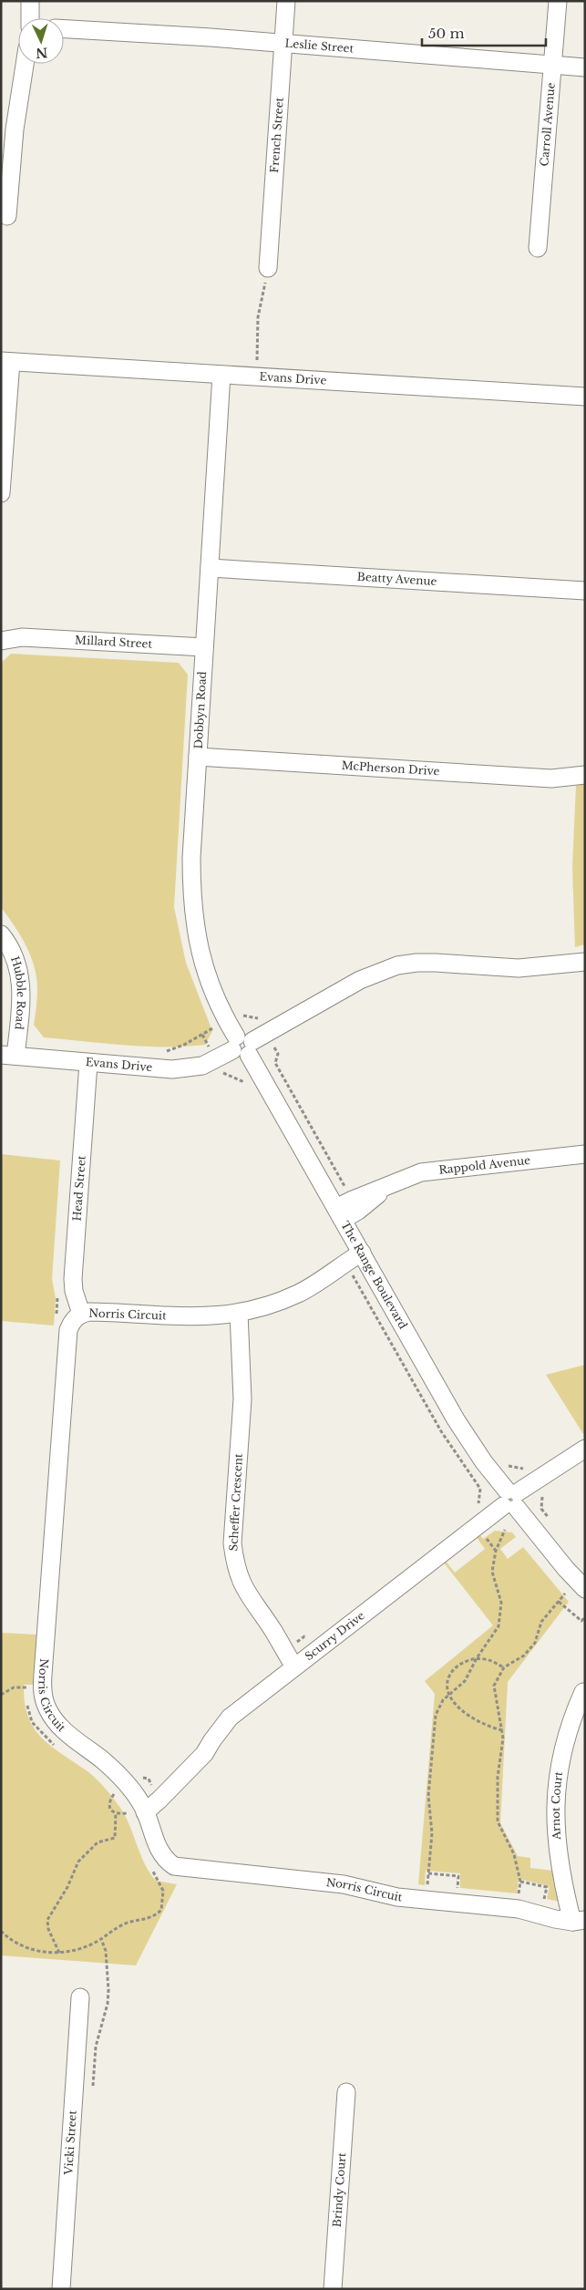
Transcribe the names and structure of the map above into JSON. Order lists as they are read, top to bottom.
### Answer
{
  "streets": {
    "street": [
      "Leslie Street",
      "Carroll Avenue",
      "French Street",
      "Evans Drive",
      "Beatty Avenue",
      "Millard Street",
      "Dobbyn Road",
      "McPherson Drive",
      "Hubble Road",
      "Rappold Avenue",
      "Head Street",
      "The Range Boulevard",
      "Norris Circuit",
      "Scheffer Crescent",
      "Scurry Drive",
      "Arnot Court",
      "Vicki Street",
      "Brindy Court"
    ]
  },
  "crossings": [
    ["Leslie Street", "Carroll Avenue"],
    ["Leslie Street", "French Street"],
    ["Evans Drive", "Dobbyn Road"],
    ["Evans Drive", "Hubble Road"],
    ["Evans Drive", "Head Street"],
    ["Evans Drive", "The Range Boulevard"],
    ["Beatty Avenue", "Dobbyn Road"],
    ["Millard Street", "Dobbyn Road"],
    ["Dobbyn Road", "McPherson Drive"],
    ["Dobbyn Road", "The Range Boulevard"],
    ["Rappold Avenue", "The Range Boulevard"],
    ["Head Street", "Norris Circuit"],
    ["The Range Boulevard", "Norris Circuit"],
    ["The Range Boulevard", "Scurry Drive"],
    ["Norris Circuit", "Scheffer Crescent"],
    ["Norris Circuit", "Scurry Drive"],
    ["Norris Circuit", "Arnot Court"],
    ["Scheffer Crescent", "Scurry Drive"]
  ],
  "scale_bar": "50 m",
  "north": "bottom"
}
